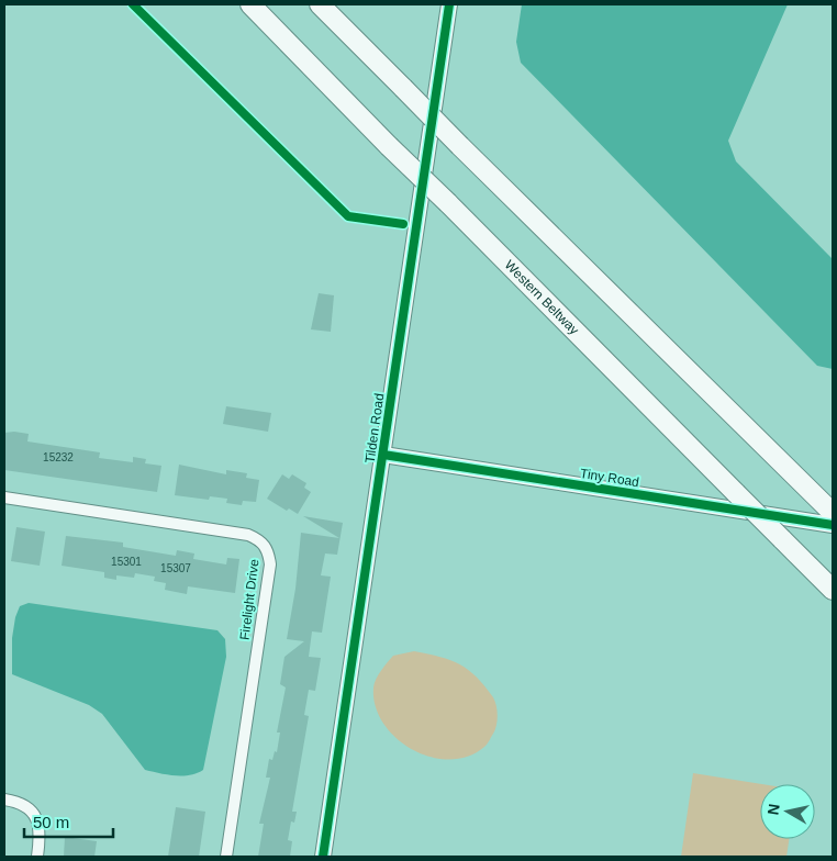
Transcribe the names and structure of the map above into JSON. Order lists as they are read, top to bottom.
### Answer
{
  "streets": {
    "highway": ["Western Beltway"],
    "street": ["Tilden Road", "Tiny Road", "Firelight Drive"]
  },
  "crossings": [
    ["Tilden Road", "Tiny Road"]
  ],
  "house_numbers": ["15232", "15301", "15307"],
  "scale_bar": "50 m",
  "north": "left"
}
